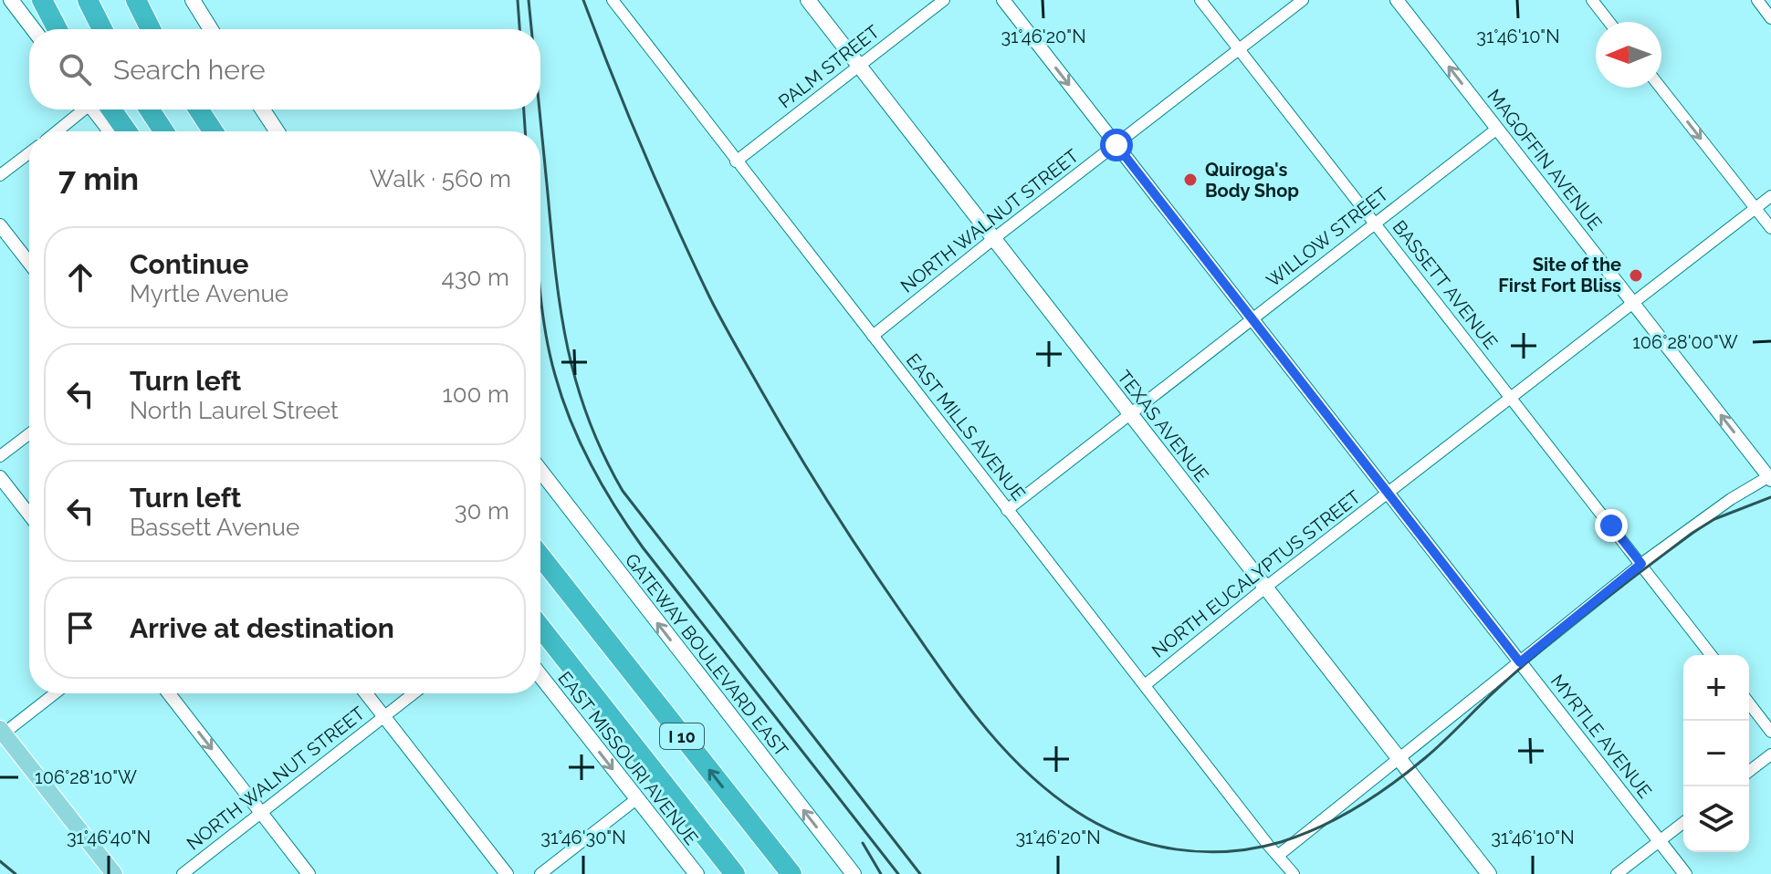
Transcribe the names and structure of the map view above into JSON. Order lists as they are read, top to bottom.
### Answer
{
  "streets": {
    "highway": ["I 10"],
    "main road": ["TEXAS AVENUE", "GATEWAY BOULEVARD EAST", "EAST MISSOURI AVENUE"],
    "street": [
      "PALM STREET",
      "MAGOFFIN AVENUE",
      "NORTH WALNUT STREET",
      "WILLOW STREET",
      "BASSETT AVENUE",
      "EAST MILLS AVENUE",
      "NORTH EUCALYPTUS STREET",
      "MYRTLE AVENUE"
    ]
  },
  "crossings": [
    ["PALM STREET", "TEXAS AVENUE"],
    ["PALM STREET", "EAST MILLS AVENUE"],
    ["MAGOFFIN AVENUE", "WILLOW STREET"],
    ["MAGOFFIN AVENUE", "NORTH EUCALYPTUS STREET"],
    ["NORTH WALNUT STREET", "BASSETT AVENUE"],
    ["NORTH WALNUT STREET", "TEXAS AVENUE"],
    ["NORTH WALNUT STREET", "EAST MILLS AVENUE"],
    ["NORTH WALNUT STREET", "MYRTLE AVENUE"],
    ["WILLOW STREET", "BASSETT AVENUE"],
    ["WILLOW STREET", "TEXAS AVENUE"],
    ["WILLOW STREET", "EAST MILLS AVENUE"],
    ["WILLOW STREET", "MYRTLE AVENUE"],
    ["BASSETT AVENUE", "NORTH EUCALYPTUS STREET"],
    ["TEXAS AVENUE", "NORTH EUCALYPTUS STREET"],
    ["EAST MILLS AVENUE", "NORTH EUCALYPTUS STREET"],
    ["NORTH EUCALYPTUS STREET", "MYRTLE AVENUE"]
  ],
  "one_way": ["MAGOFFIN AVENUE", "GATEWAY BOULEVARD EAST", "EAST MISSOURI AVENUE"],
  "places": ["Quiroga's Body Shop", "Site of the First Fort Bliss"],
  "north": "left",
  "page": {
    "search": "Search here",
    "heading": ["7 min", "Walk · 560 m"],
    "list": [
      ["Continue", "Myrtle Avenue", "430 m"],
      ["Turn left", "North Laurel Street", "100 m"],
      ["Turn left", "Bassett Avenue", "30 m"],
      "Arrive at destination"
    ],
    "map_buttons": ["+", "−"]
  },
  "coordinates": [
    "31°46'20\"N",
    "31°46'10\"N",
    "106°28'00\"W",
    "106°28'10\"W",
    "31°46'40\"N",
    "31°46'30\"N"
  ]
}
